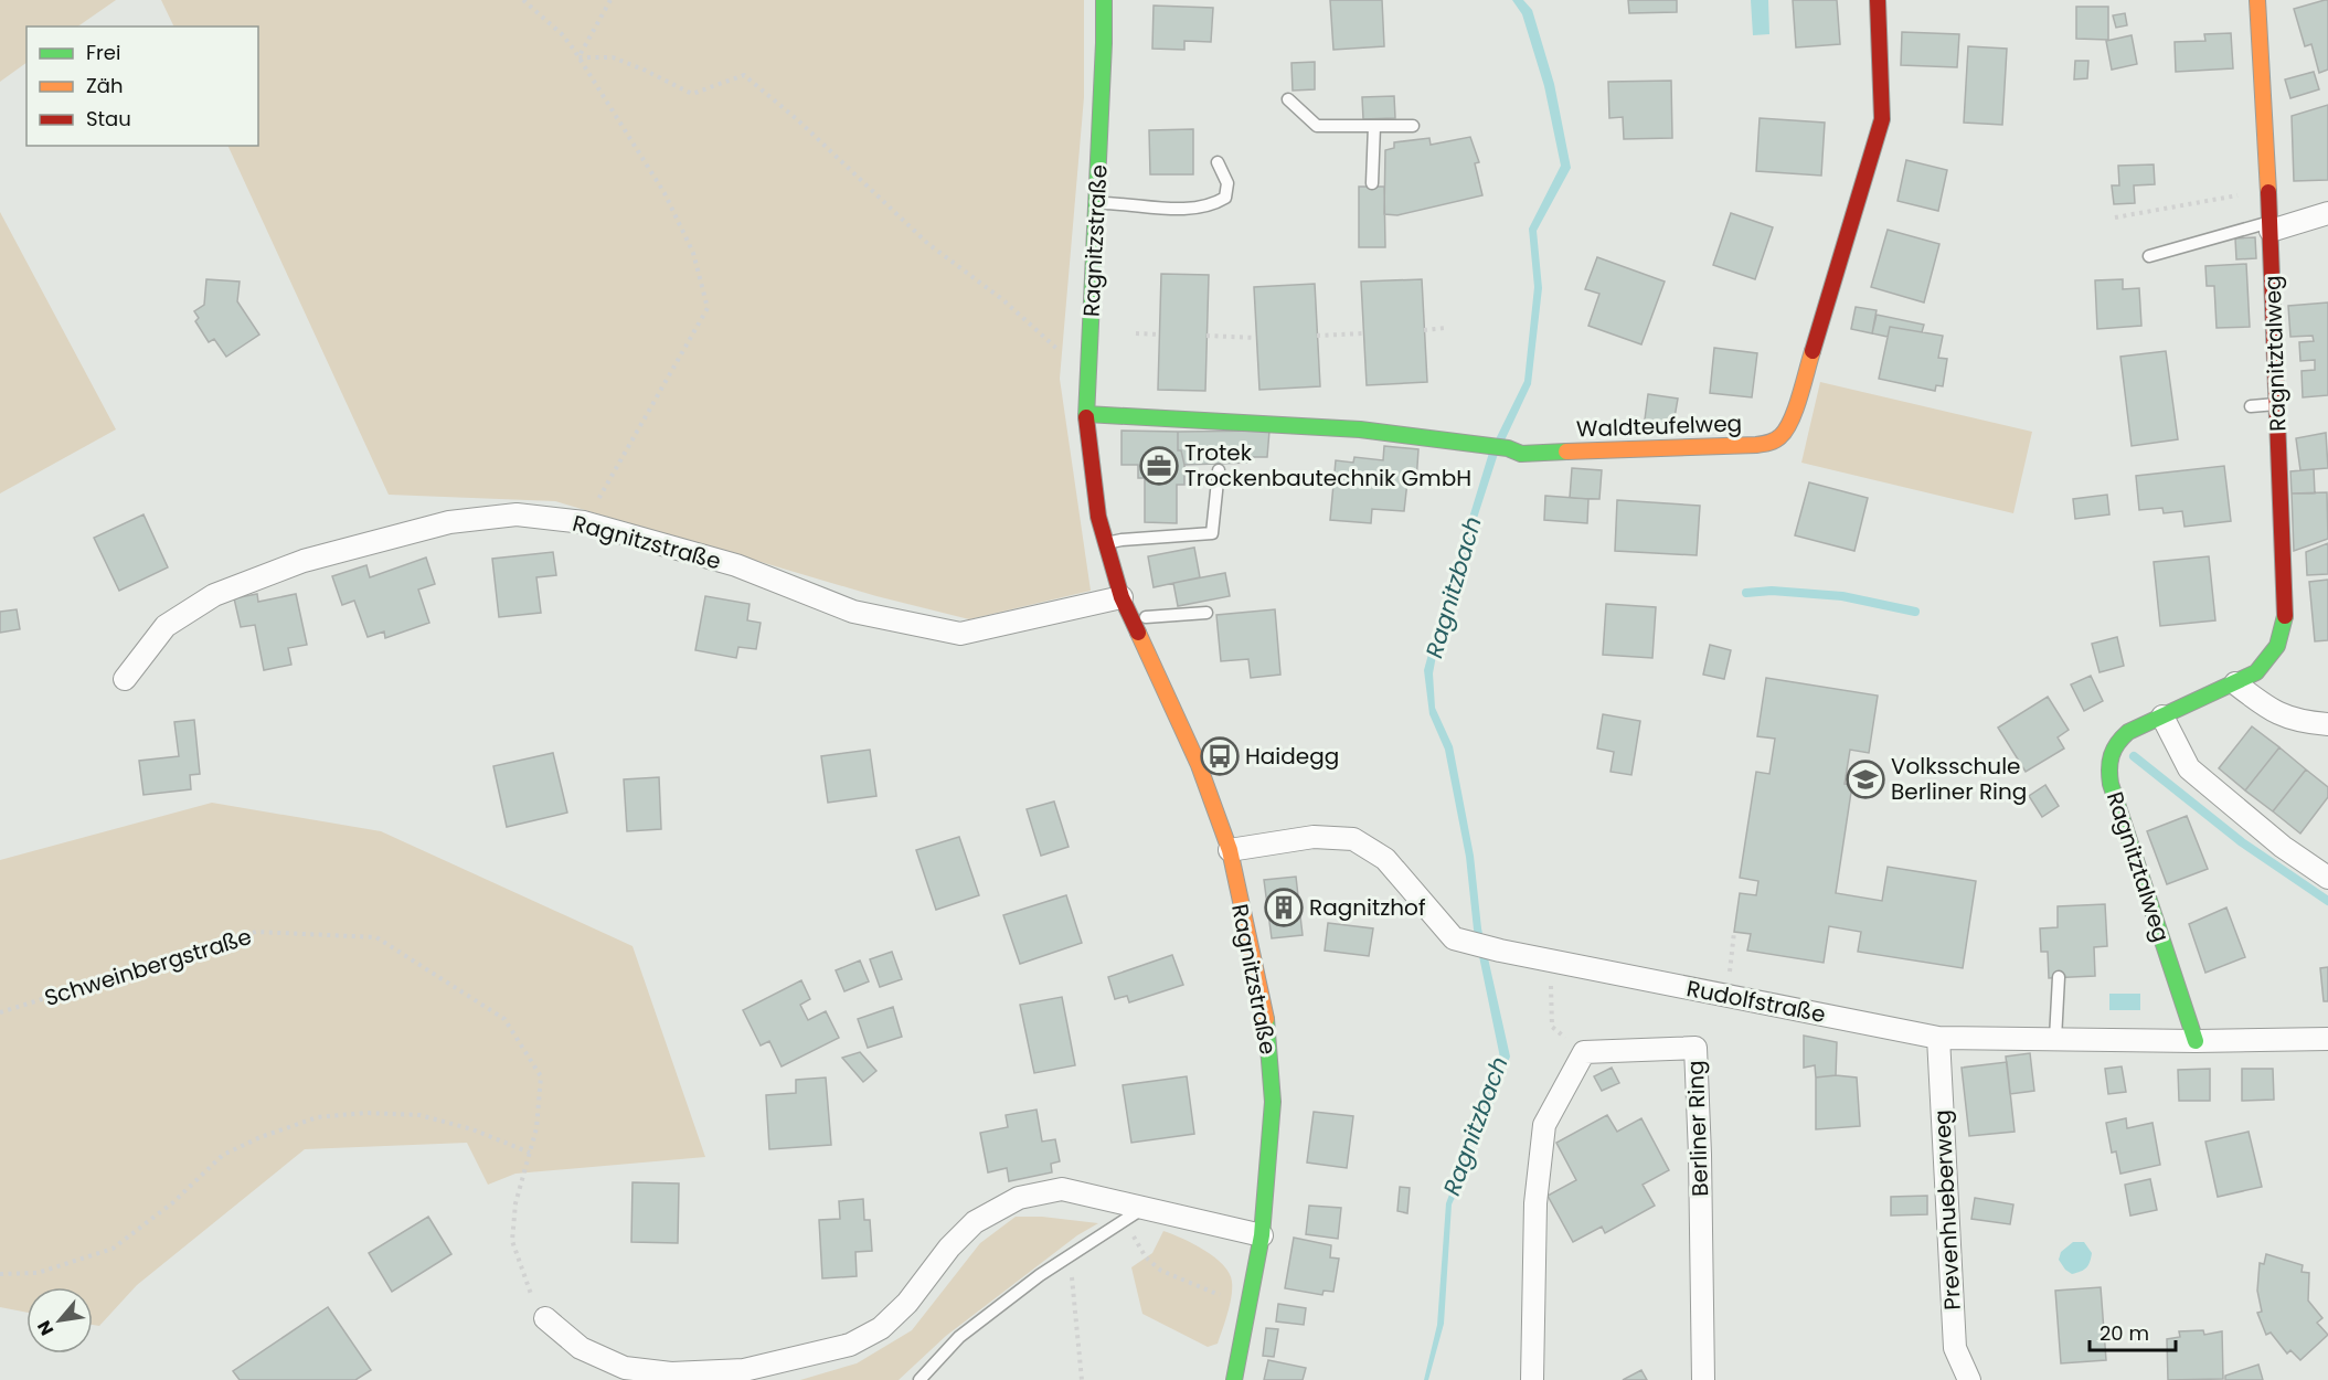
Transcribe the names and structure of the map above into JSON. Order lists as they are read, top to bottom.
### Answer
{
  "streets": {
    "street": [
      "Ragnitzstraße",
      "Ragnitztalweg",
      "Waldteufelweg",
      "Rudolfstraße",
      "Berliner Ring",
      "Prevenhueberweg"
    ],
    "path": ["Schweinbergstraße"]
  },
  "crossings": [
    ["Ragnitzstraße", "Waldteufelweg"],
    ["Ragnitzstraße", "Rudolfstraße"],
    ["Ragnitztalweg", "Rudolfstraße"],
    ["Rudolfstraße", "Prevenhueberweg"]
  ],
  "water": ["Ragnitzbach"],
  "places": {
    "office": ["Trotek Trockenbautechnik GmbH"],
    "bus stop": ["Haidegg"],
    "school or university": ["Volksschule Berliner Ring"],
    "building": ["Ragnitzhof"]
  },
  "legend": ["Frei", "Zäh", "Stau"],
  "scale_bar": "20 m",
  "north": "bottom left"
}
